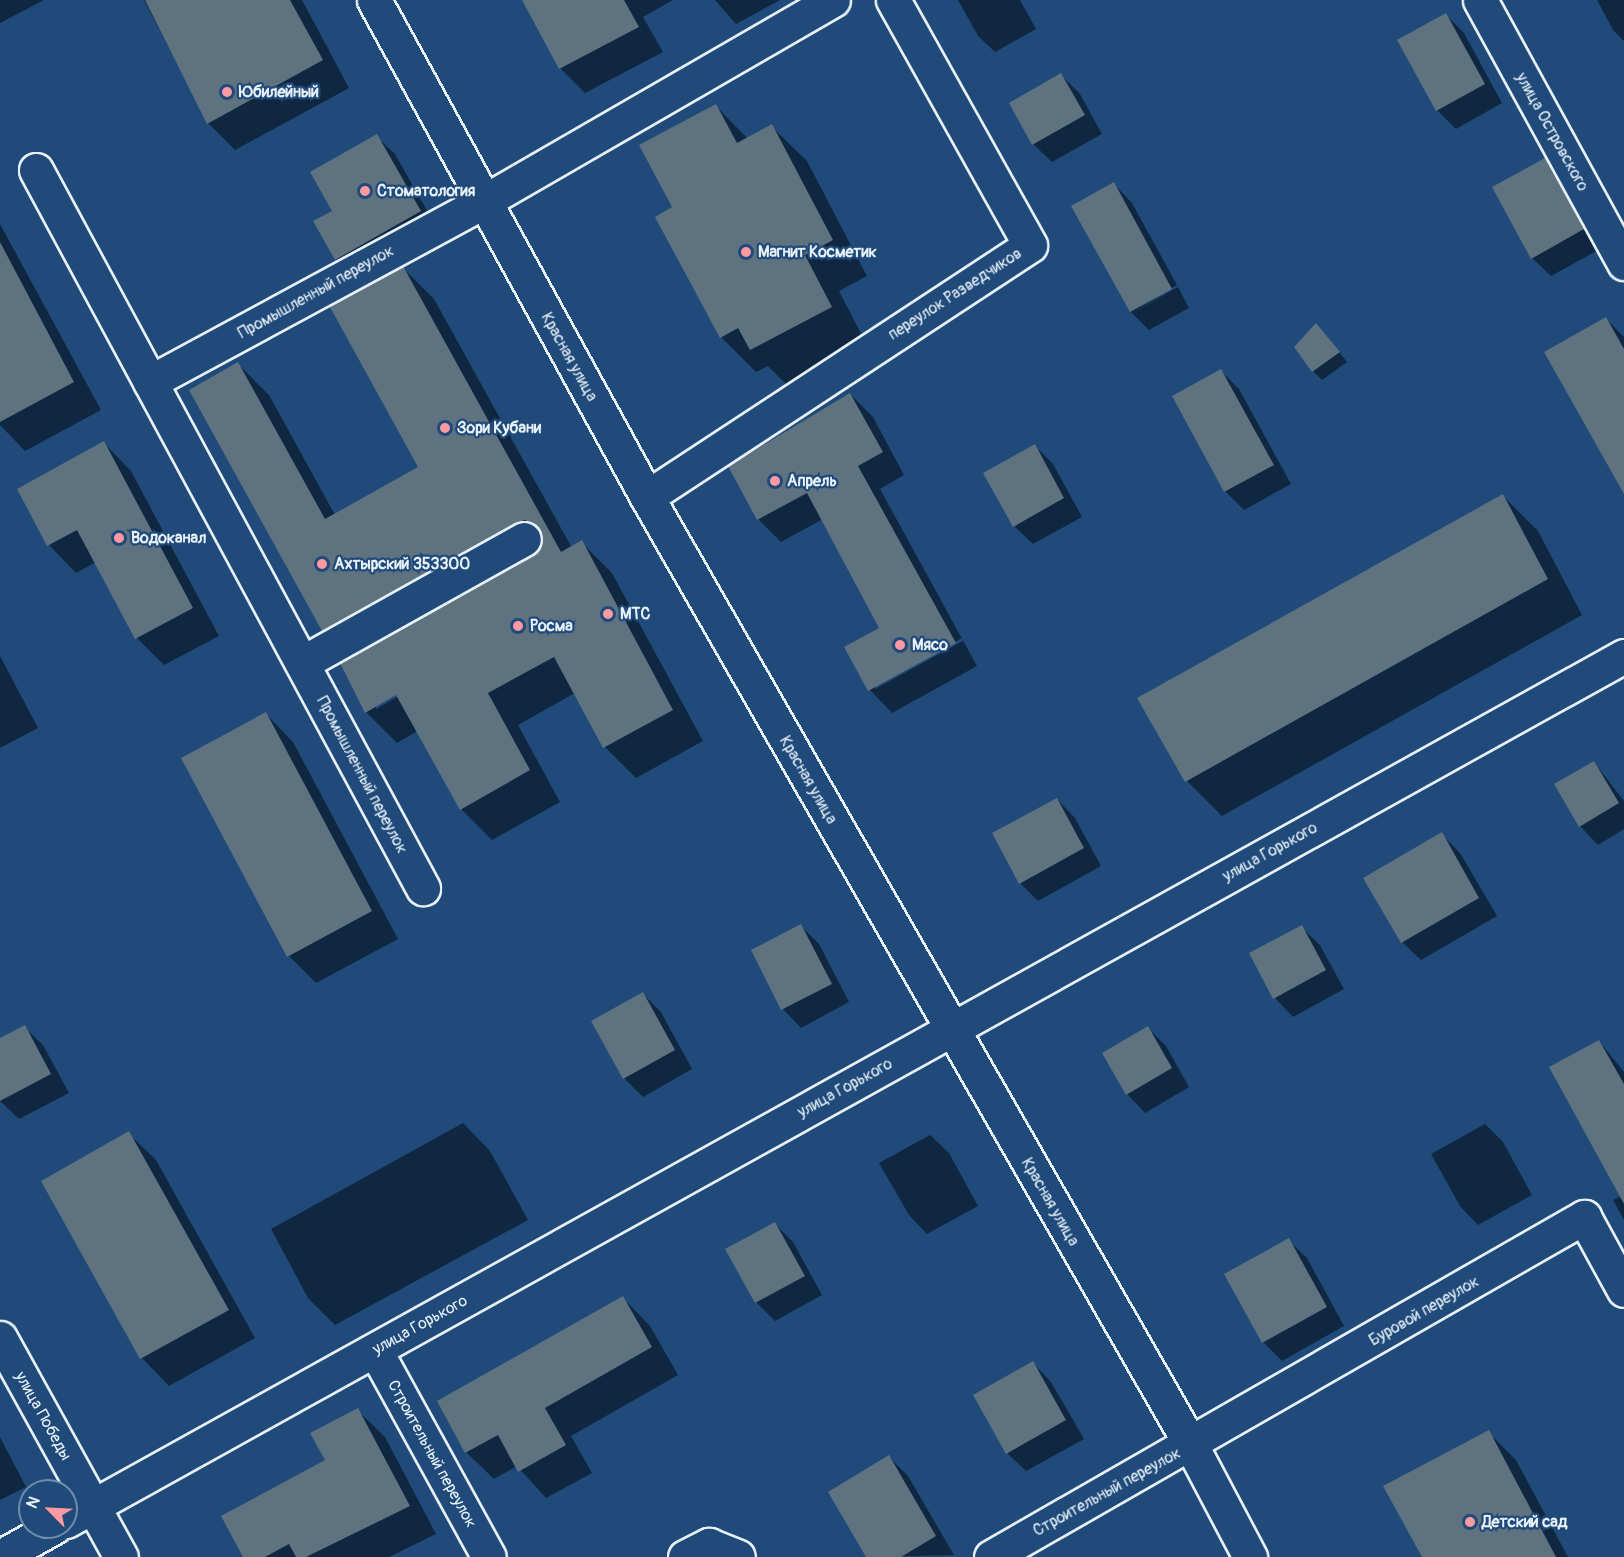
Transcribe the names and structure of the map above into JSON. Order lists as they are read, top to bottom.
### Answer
{
  "streets": {
    "street": [
      "улица Островского",
      "Промышленный переулок",
      "переулок Разведчиков",
      "Красная улица",
      "улица Горького",
      "Буровой переулок",
      "улица Победы",
      "Строительный переулок"
    ]
  },
  "crossings": [
    ["Промышленный переулок", "Красная улица"],
    ["переулок Разведчиков", "Красная улица"],
    ["Красная улица", "улица Горького"],
    ["Красная улица", "Буровой переулок"],
    ["Красная улица", "Строительный переулок"],
    ["улица Горького", "улица Победы"],
    ["улица Горького", "Строительный переулок"],
    ["Буровой переулок", "Строительный переулок"]
  ],
  "places": [
    "Юбилейный",
    "Стоматология",
    "Магнит Косметик",
    "Зори Кубани",
    "Апрель",
    "Водоканал",
    "Ахтырский 353300",
    "МТС",
    "Росма",
    "Мясо",
    "Детский сад"
  ],
  "north": "top left"
}
